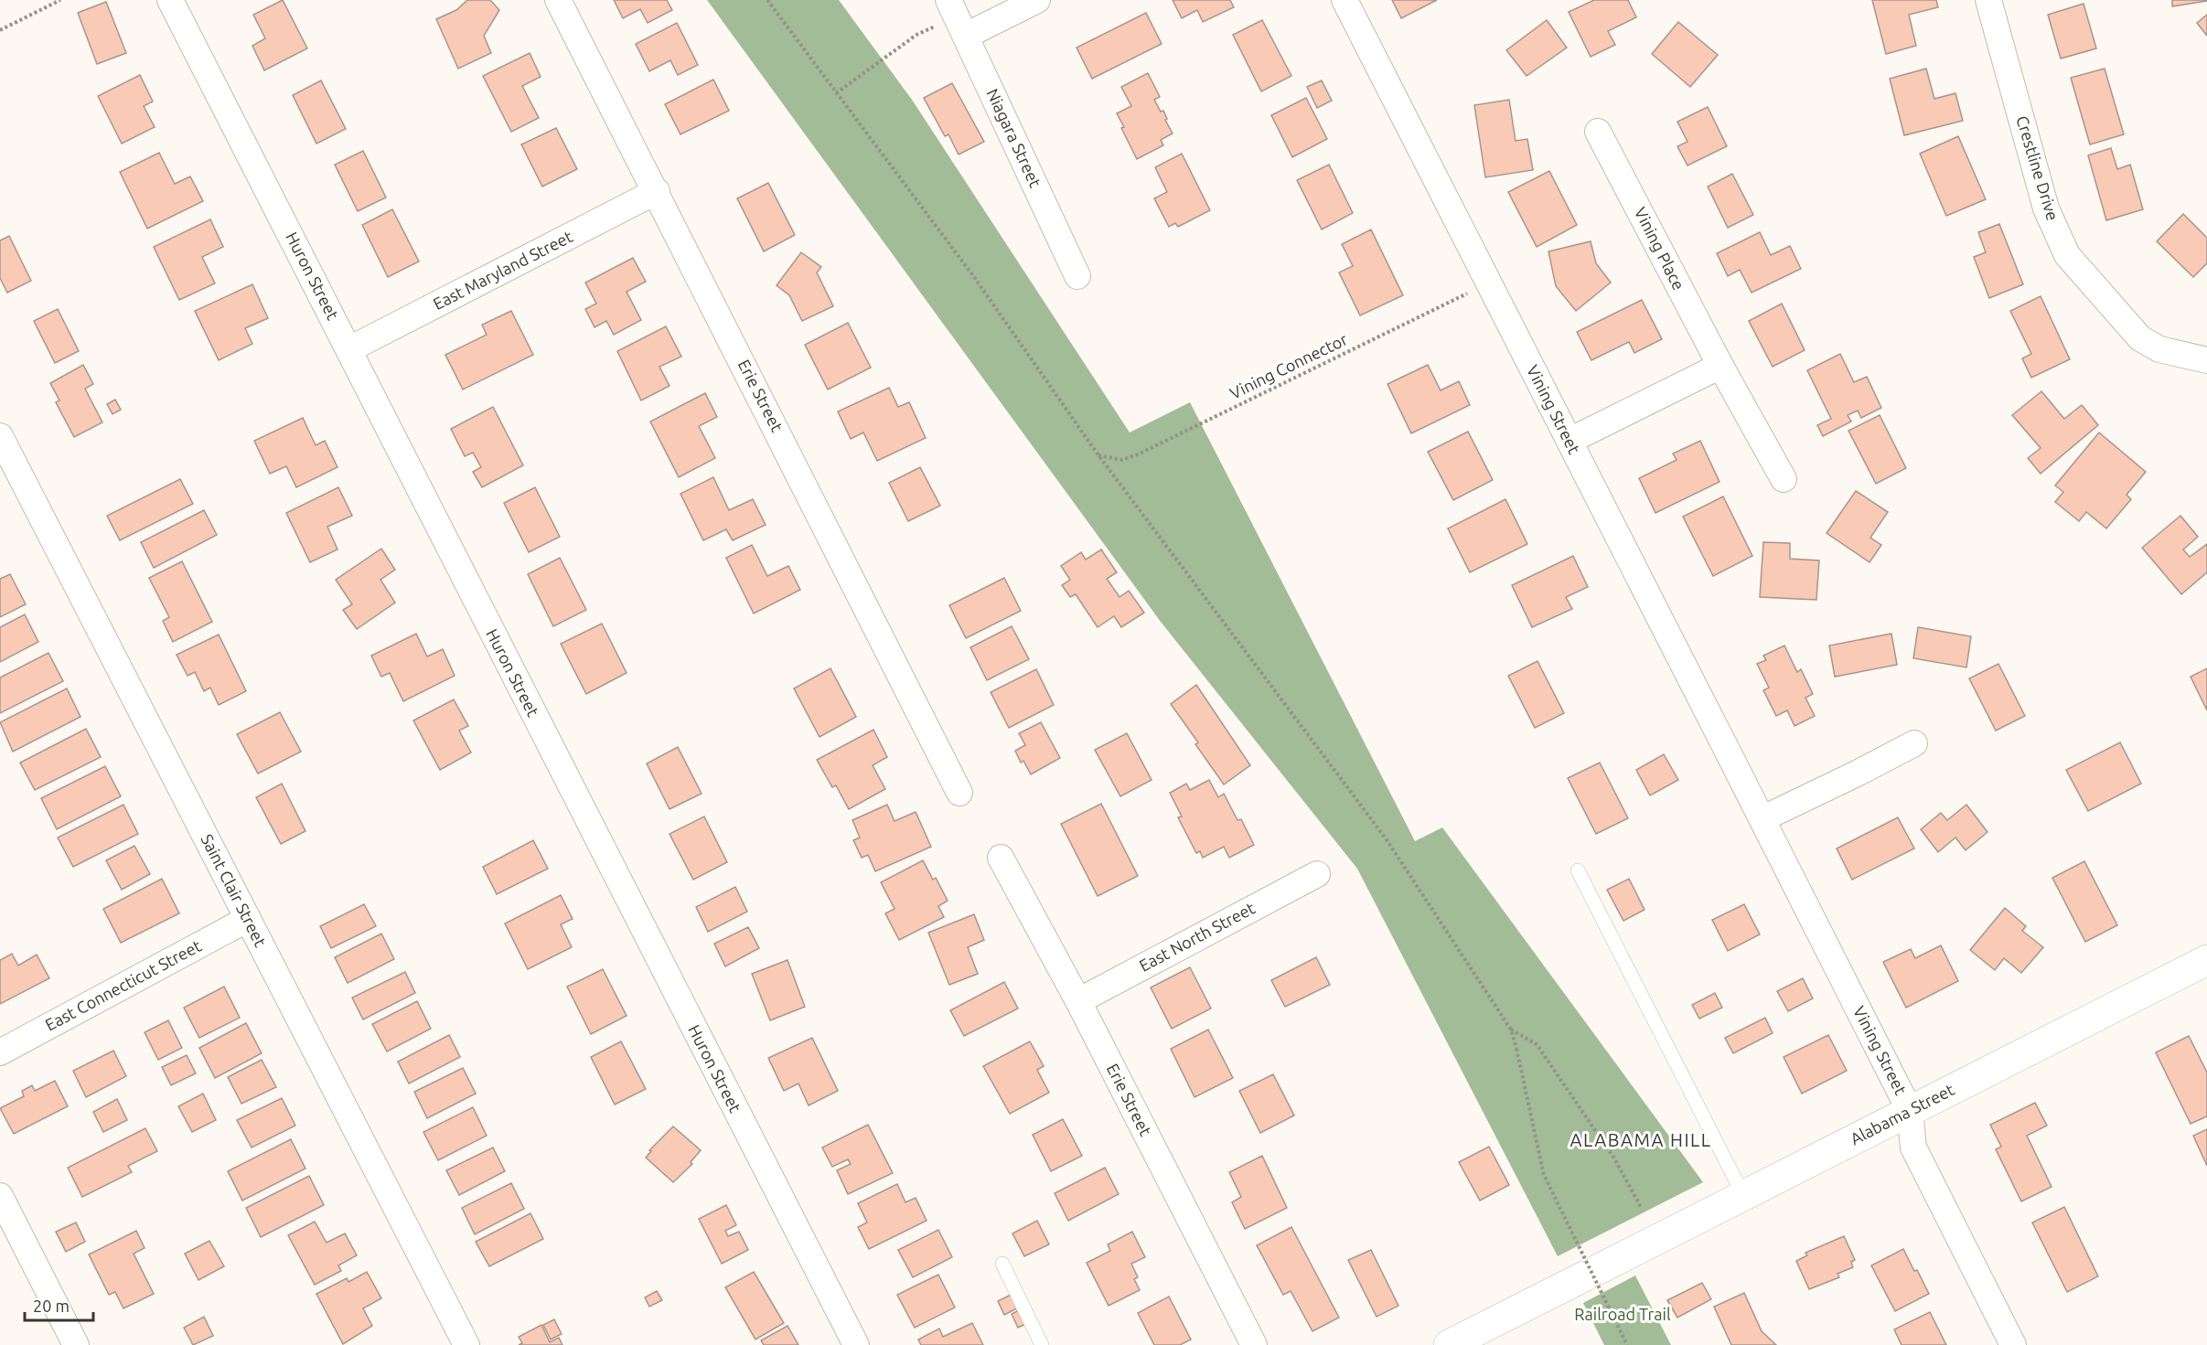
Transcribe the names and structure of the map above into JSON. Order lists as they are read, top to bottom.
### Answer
{
  "streets": {
    "main road": ["Alabama Street"],
    "street": [
      "Niagara Street",
      "Crestline Drive",
      "Vining Place",
      "East Maryland Street",
      "Huron Street",
      "Erie Street",
      "Vining Street",
      "Saint Clair Street",
      "East North Street",
      "East Connecticut Street"
    ],
    "path": ["Vining Connector"]
  },
  "crossings": [
    ["East Maryland Street", "Huron Street"],
    ["East Maryland Street", "Erie Street"],
    ["Vining Connector", "Vining Street"],
    ["Erie Street", "East North Street"],
    ["Vining Street", "Alabama Street"],
    ["Saint Clair Street", "East Connecticut Street"]
  ],
  "districts": ["ALABAMA HILL"],
  "parks": ["Railroad Trail"],
  "scale_bar": "20 m"
}
